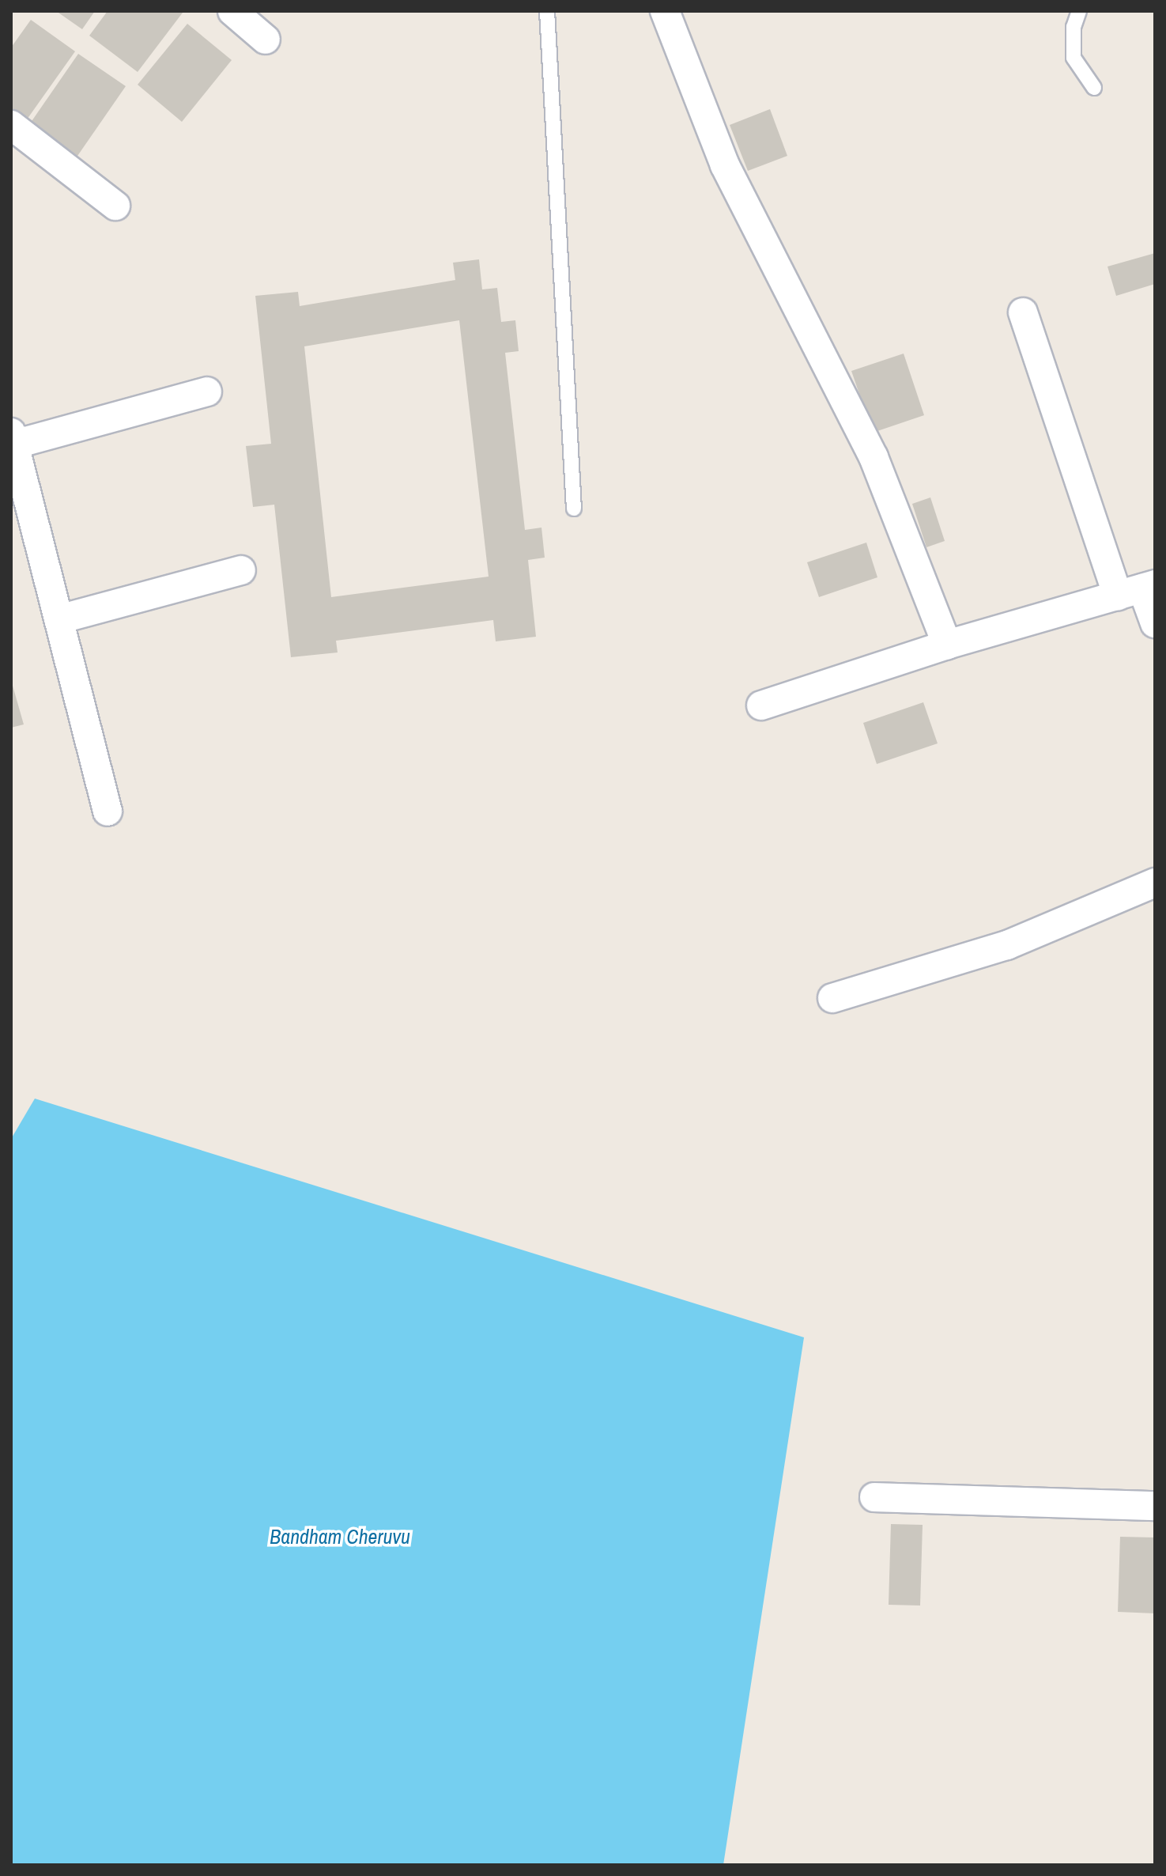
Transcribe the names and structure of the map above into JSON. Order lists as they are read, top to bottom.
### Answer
{
  "water": ["Bandham Cheruvu"]
}
